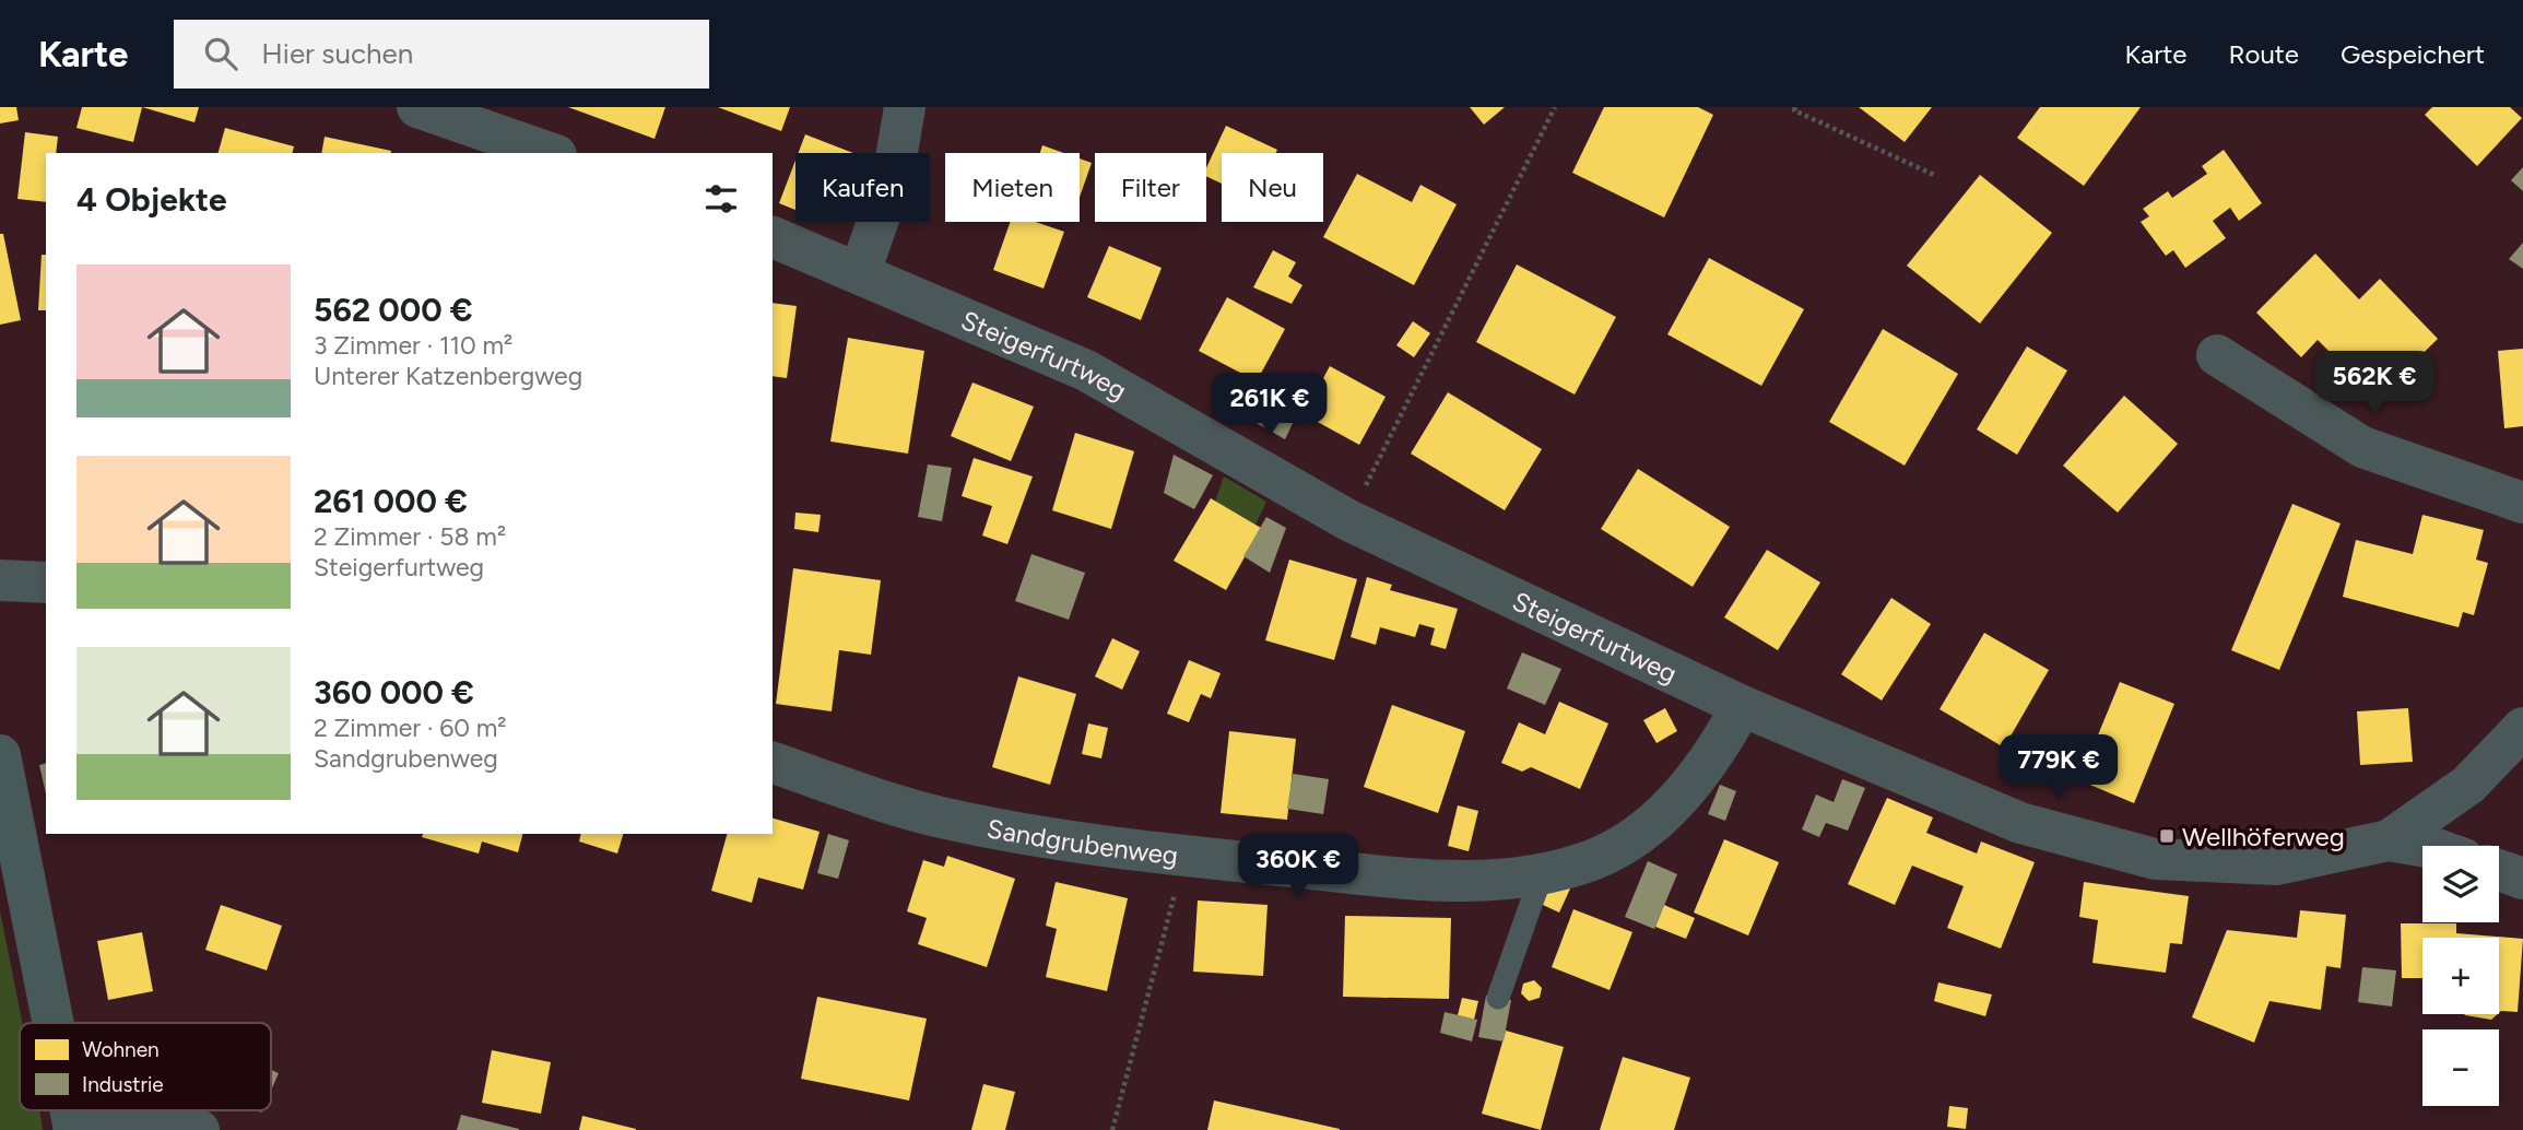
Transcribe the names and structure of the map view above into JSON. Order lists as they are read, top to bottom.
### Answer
{
  "streets": {
    "street": ["Steigerfurtweg", "Sandgrubenweg"]
  },
  "crossings": [
    ["Steigerfurtweg", "Sandgrubenweg"]
  ],
  "places": {
    "transit": ["Wellhöferweg"]
  },
  "legend": ["Wohnen", "Industrie"],
  "page": {
    "header": "Karte",
    "search": "Hier suchen",
    "nav": ["Karte", "Route", "Gespeichert"],
    "chip": [
      "Kaufen",
      "Mieten",
      "Filter",
      "Neu"
    ],
    "heading": "4 Objekte",
    "list": [
      {
        "name": "562 000 €",
        "note": "3 Zimmer · 110 m² · Unterer Katzenbergweg"
      },
      {
        "name": "261 000 €",
        "note": "2 Zimmer · 58 m² · Steigerfurtweg"
      },
      {
        "name": "360 000 €",
        "note": "2 Zimmer · 60 m² · Sandgrubenweg"
      }
    ],
    "price": [
      "562K €",
      "261K €",
      "779K €",
      "360K €"
    ],
    "map_buttons": ["+", "−"]
  }
}
